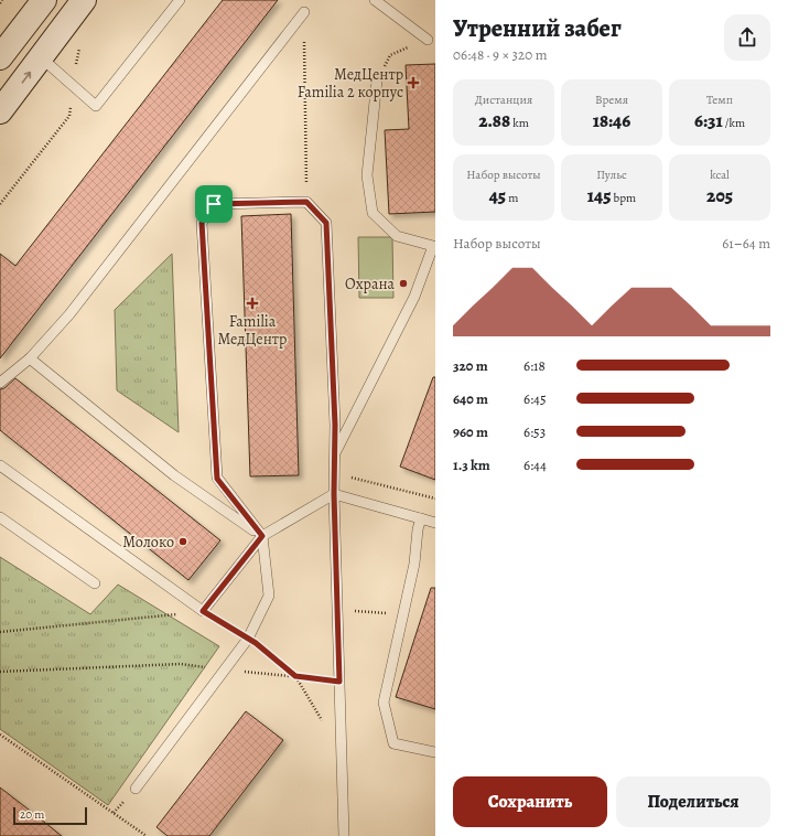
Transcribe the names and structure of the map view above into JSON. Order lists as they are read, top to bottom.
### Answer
{
  "places": {
    "health": ["МедЦентр Familia 2 корпус", "Familia МедЦентр"],
    "other": ["Охрана", "Молоко"]
  },
  "scale_bar": "20 m",
  "page": {
    "heading": ["Утренний забег", "06:48 · 9 × 320 m"],
    "stats": [
      ["Дистанция", "2.88 km"],
      ["Время", "18:46"],
      ["Темп", "6:31 /km"],
      ["Набор высоты", "45 m"],
      ["Пульс", "145 bpm"],
      ["kcal", "205"]
    ],
    "chart": ["Набор высоты", "61–64 m"],
    "list": [
      {
        "name": "320 m",
        "note": "6:18"
      },
      {
        "name": "640 m",
        "note": "6:45"
      },
      {
        "name": "960 m",
        "note": "6:53"
      },
      {
        "name": "1.3 km",
        "note": "6:44"
      }
    ],
    "buttons": ["Сохранить", "Поделиться"],
    "scale": "20 m"
  }
}
